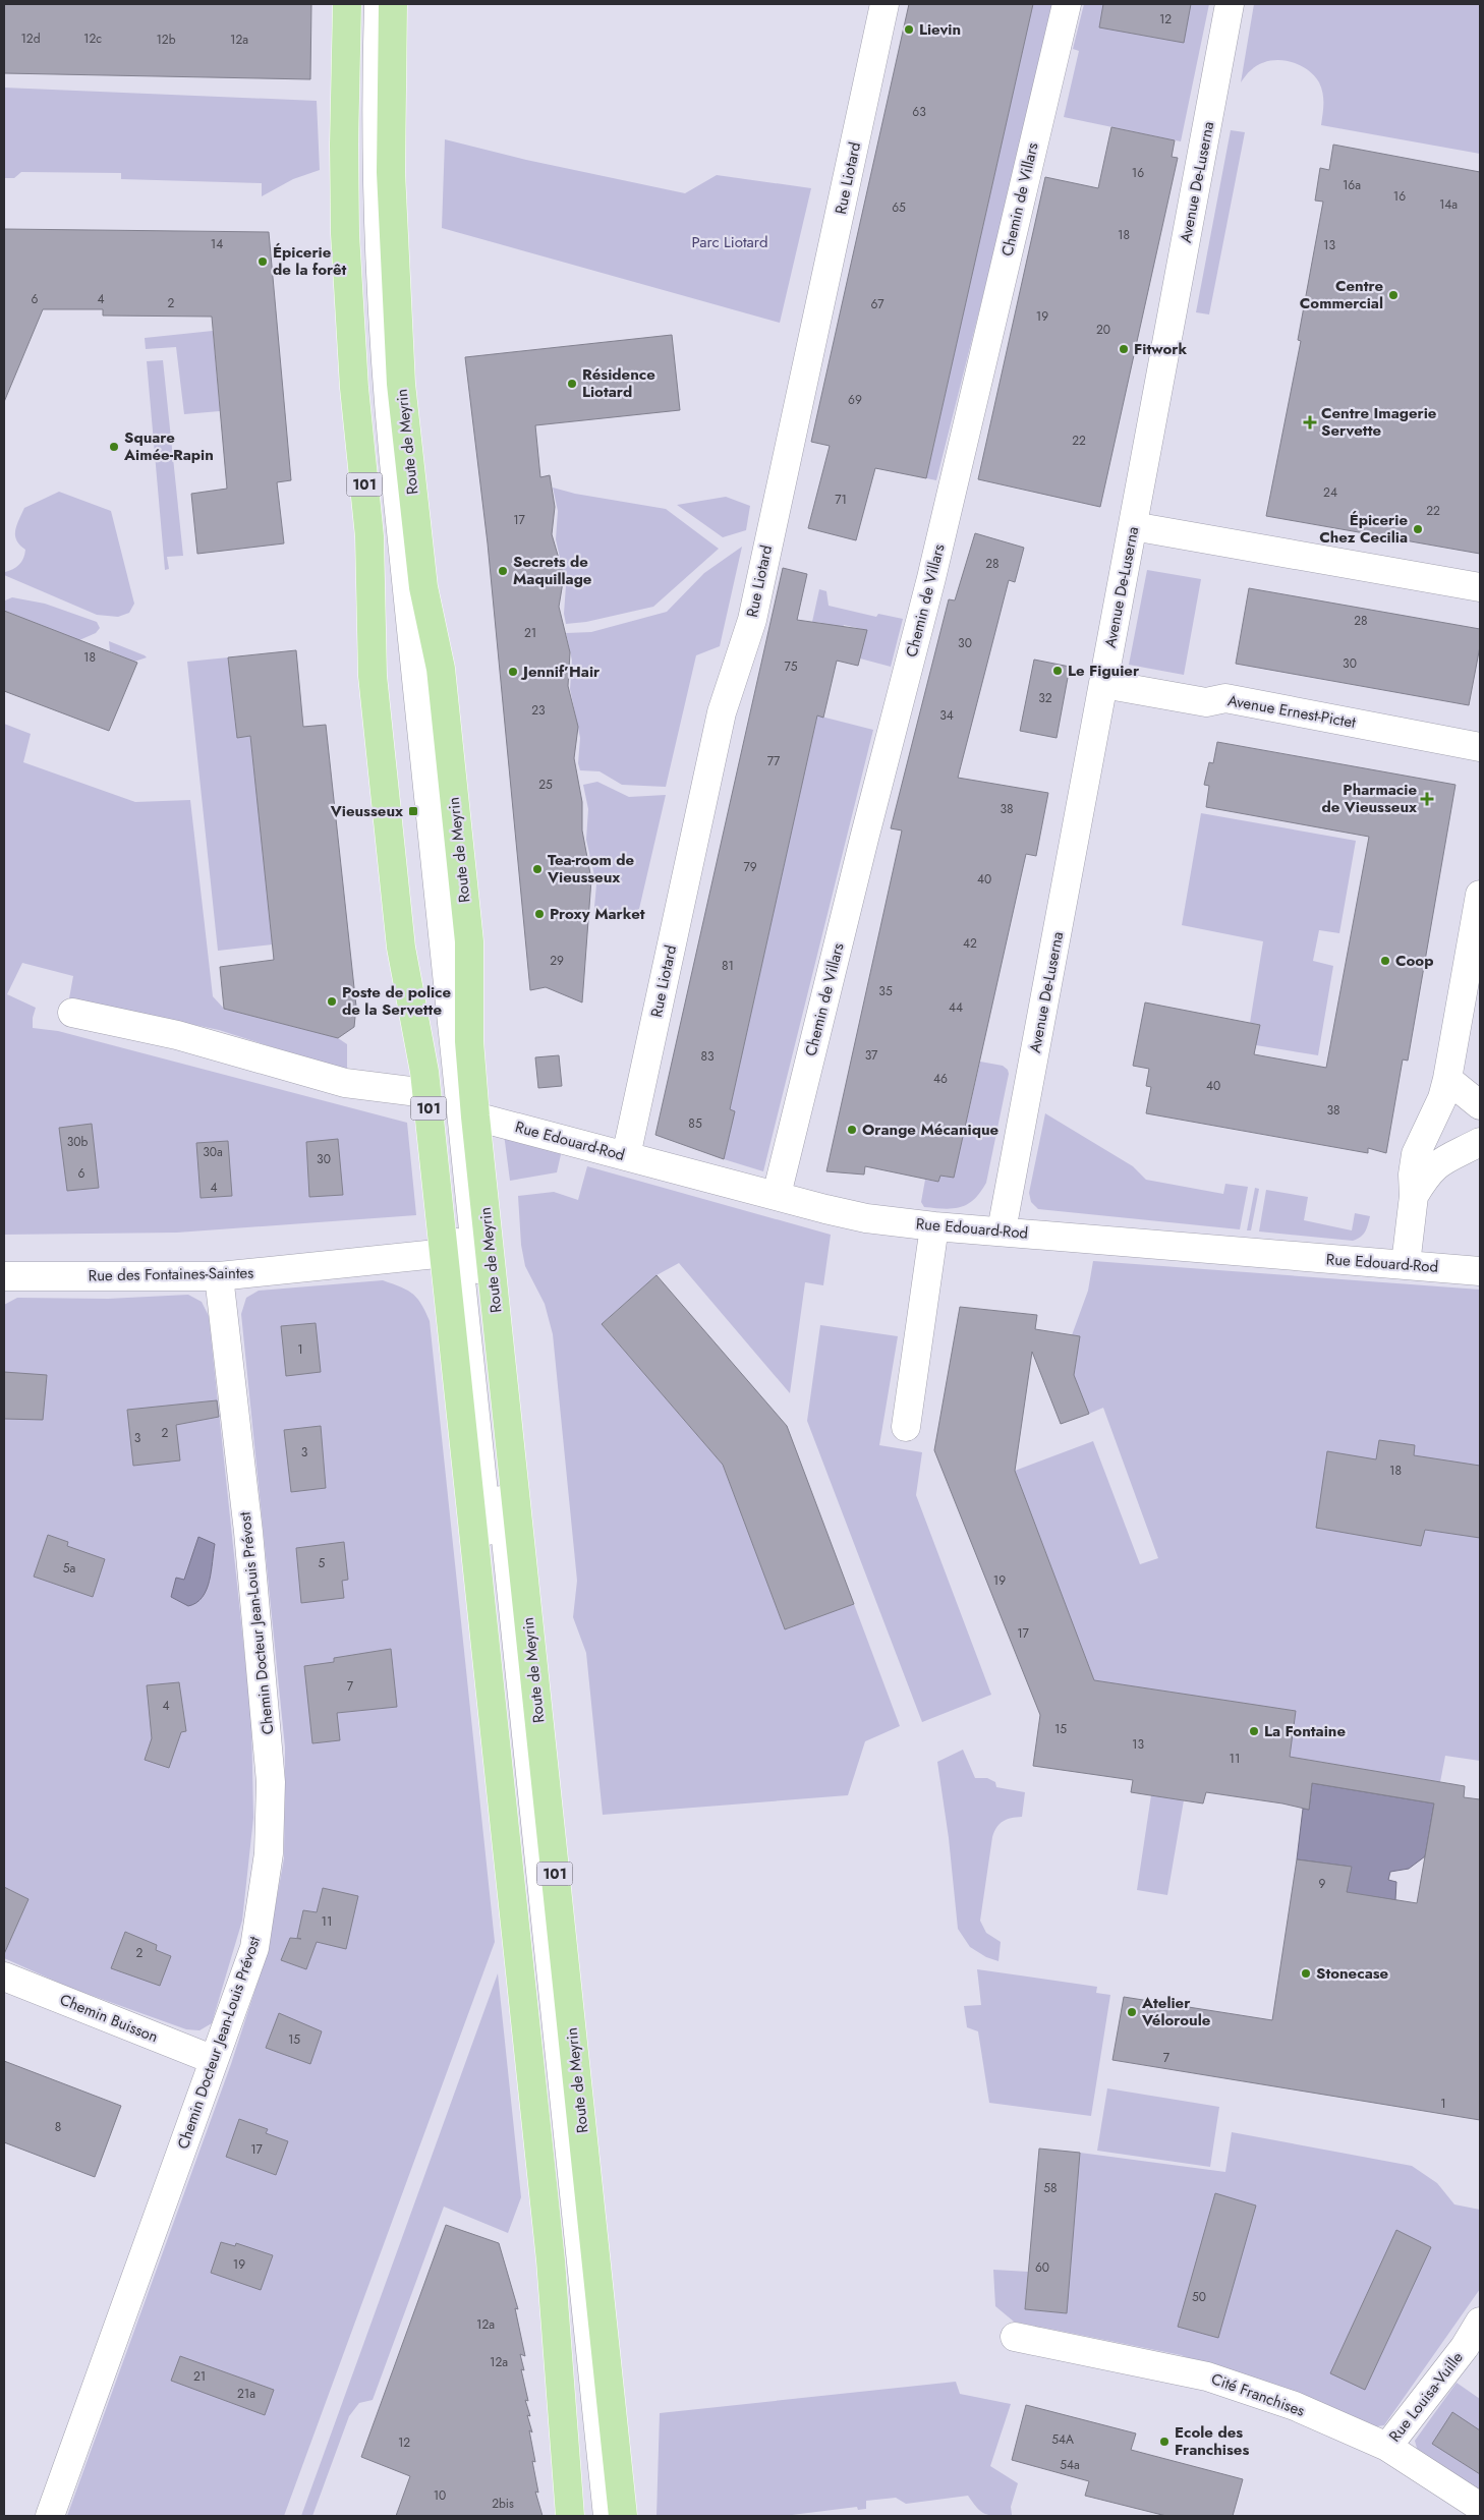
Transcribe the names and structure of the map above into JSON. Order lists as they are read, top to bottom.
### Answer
{
  "streets": {
    "main road": ["Route de Meyrin", "101"],
    "street": [
      "Rue Liotard",
      "Avenue De-Luserna",
      "Chemin de Villars",
      "Avenue Ernest-Pictet",
      "Rue Edouard-Rod",
      "Rue des Fontaines-Saintes",
      "Chemin Docteur Jean-Louis Prévost",
      "Chemin Buisson",
      "Cité Franchises",
      "Rue Louisa-Vuille"
    ]
  },
  "crossings": [
    ["Rue Liotard", "Rue Edouard-Rod"],
    ["Avenue De-Luserna", "Avenue Ernest-Pictet"],
    ["Avenue De-Luserna", "Rue Edouard-Rod"],
    ["Chemin de Villars", "Rue Edouard-Rod"],
    ["Route de Meyrin", "Rue Edouard-Rod"],
    ["Route de Meyrin", "Rue des Fontaines-Saintes"],
    ["Rue des Fontaines-Saintes", "Chemin Docteur Jean-Louis Prévost"],
    ["Chemin Docteur Jean-Louis Prévost", "Chemin Buisson"],
    ["Cité Franchises", "Rue Louisa-Vuille"]
  ],
  "parks": ["Parc Liotard"],
  "places": {
    "other": [
      "Lievin",
      "Épicerie de la forêt",
      "Centre Commercial",
      "Fitwork",
      "Résidence Liotard",
      "Square Aimée-Rapin",
      "Épicerie Chez Cecilia",
      "Secrets de Maquillage",
      "Le Figuier",
      "Jennif’Hair",
      "Tea-room de Vieusseux",
      "Proxy Market",
      "Coop",
      "Poste de police de la Servette",
      "Orange Mécanique",
      "La Fontaine",
      "Stonecase",
      "Atelier Véloroule",
      "Ecole des Franchises"
    ],
    "health": ["Centre Imagerie Servette", "Pharmacie de Vieusseux"],
    "transit": ["Vieusseux"]
  },
  "house_numbers": [
    "12",
    "12d",
    "12c",
    "12b",
    "12a",
    "63",
    "16",
    "16a",
    "16",
    "14a",
    "65",
    "18",
    "14",
    "13",
    "6",
    "4",
    "2",
    "67",
    "19",
    "20",
    "69",
    "22",
    "24",
    "71",
    "22",
    "17",
    "28",
    "28",
    "21",
    "30",
    "18",
    "30",
    "75",
    "32",
    "23",
    "34",
    "77",
    "25",
    "38",
    "79",
    "40",
    "42",
    "29",
    "81",
    "35",
    "44",
    "37",
    "83",
    "46",
    "40",
    "38",
    "85",
    "30b",
    "30a",
    "30",
    "6",
    "4",
    "1",
    "2",
    "3",
    "3",
    "18",
    "5",
    "5a",
    "19",
    "17",
    "7",
    "4",
    "15",
    "13",
    "11",
    "9",
    "11",
    "2",
    "15",
    "7",
    "1",
    "8",
    "17",
    "58",
    "19",
    "60",
    "50",
    "12a",
    "12a",
    "21",
    "21a",
    "54A",
    "12",
    "54a",
    "10",
    "2bis"
  ]
}
